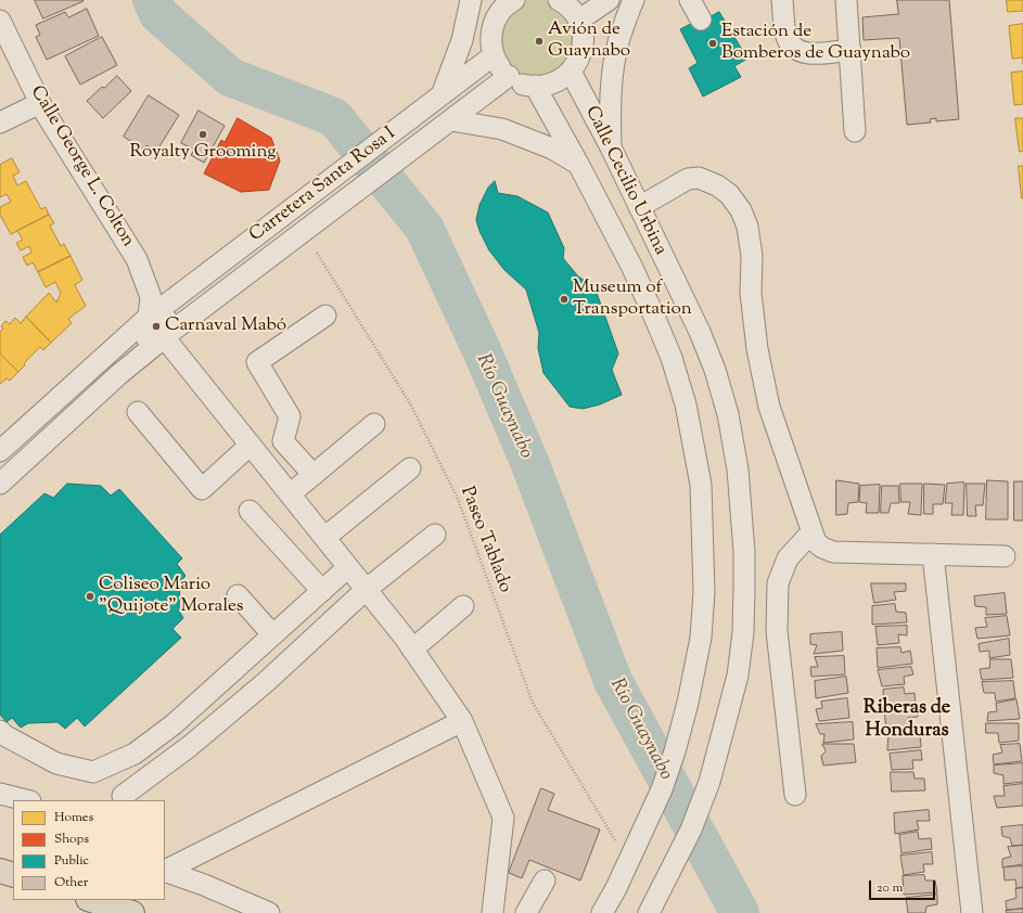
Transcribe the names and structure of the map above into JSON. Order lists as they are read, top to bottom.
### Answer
{
  "streets": {
    "street": ["Calle George L. Colton", "Calle Cecilio Urbina", "Carretera Santa Rosa I"],
    "path": ["Paseo Tablado"]
  },
  "crossings": [
    ["Calle George L. Colton", "Carretera Santa Rosa I"]
  ],
  "districts": ["Riberas de Honduras"],
  "water": ["Río Guaynabo"],
  "places": [
    "Avión de Guaynabo",
    "Estación de Bomberos de Guaynabo",
    "Royalty Grooming",
    "Museum of Transportation",
    "Carnaval Mabó",
    "Coliseo Mario \"Quijote\" Morales"
  ],
  "legend": [
    "Homes",
    "Shops",
    "Public",
    "Other"
  ],
  "scale_bar": "20 m"
}
